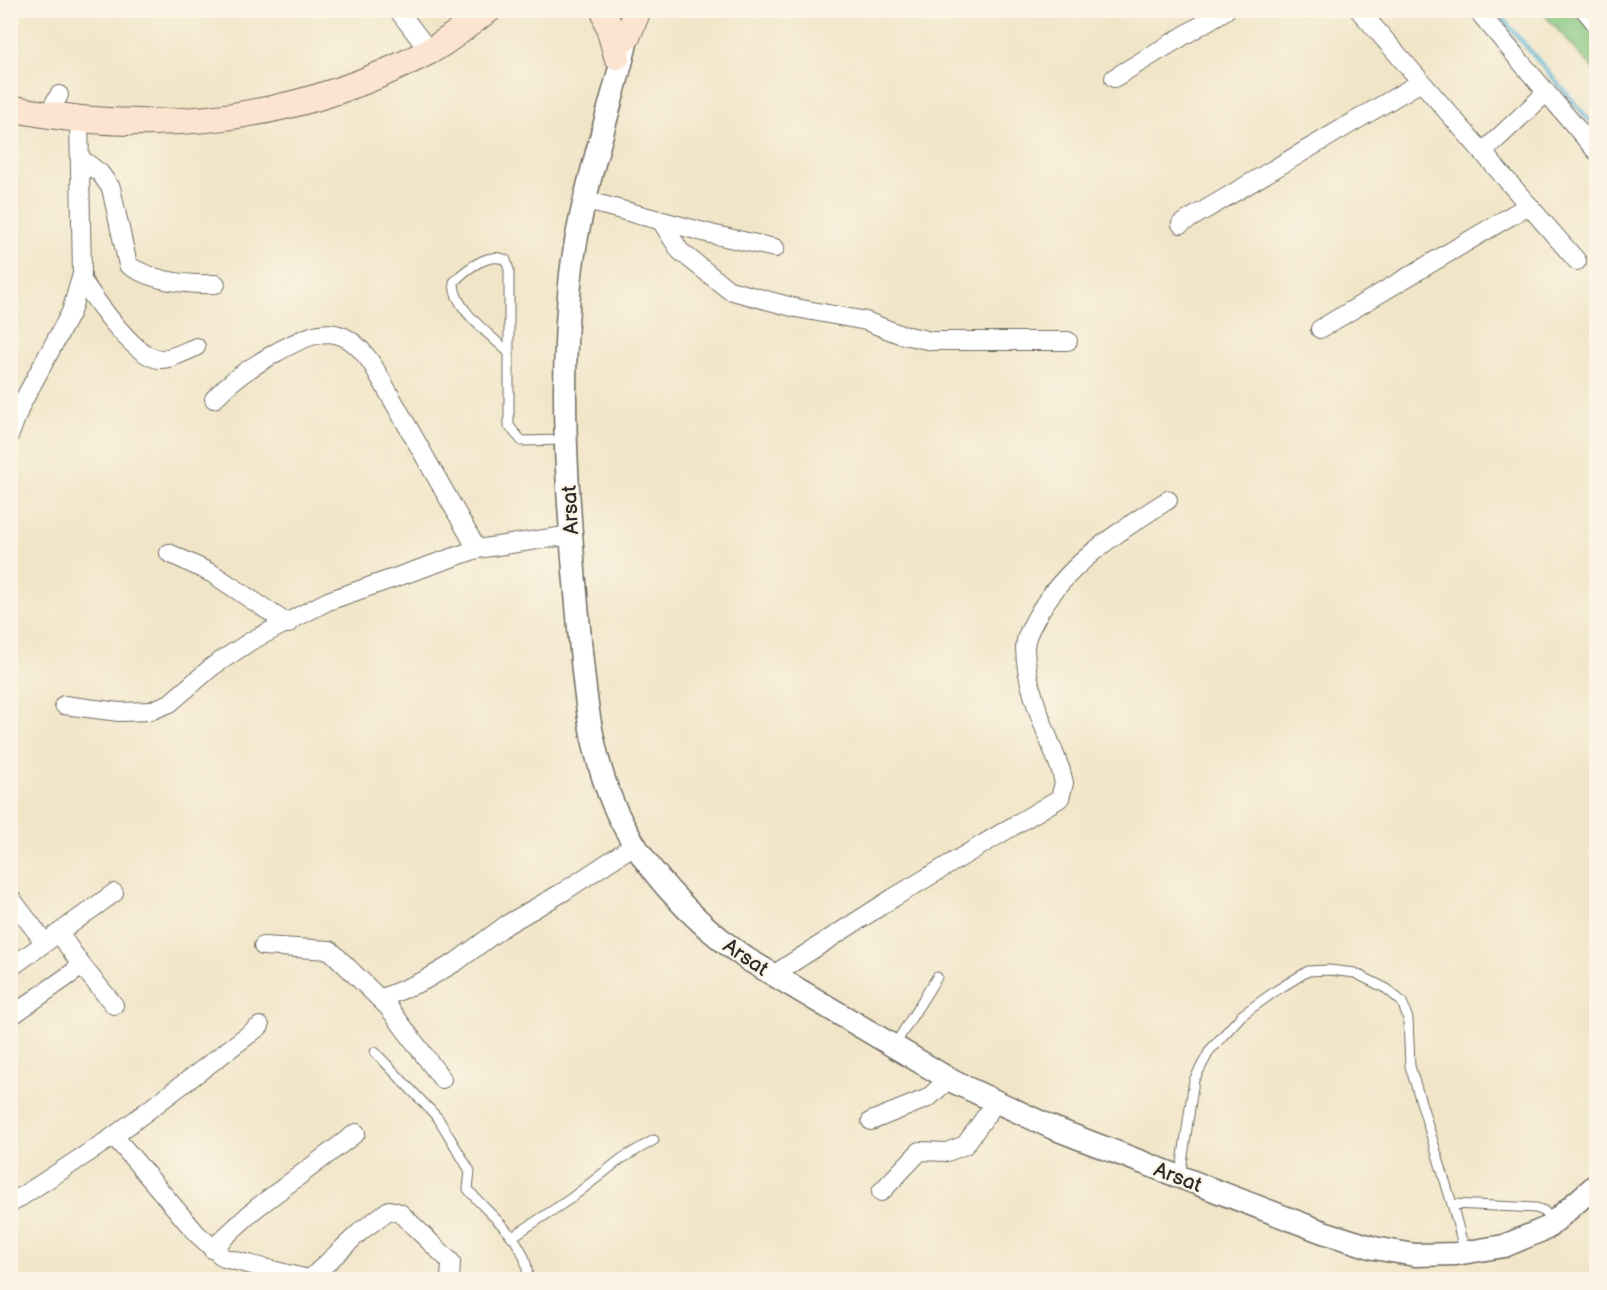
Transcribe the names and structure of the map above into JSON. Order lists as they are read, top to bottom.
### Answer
{
  "streets": {
    "street": ["Arsat"]
  }
}
